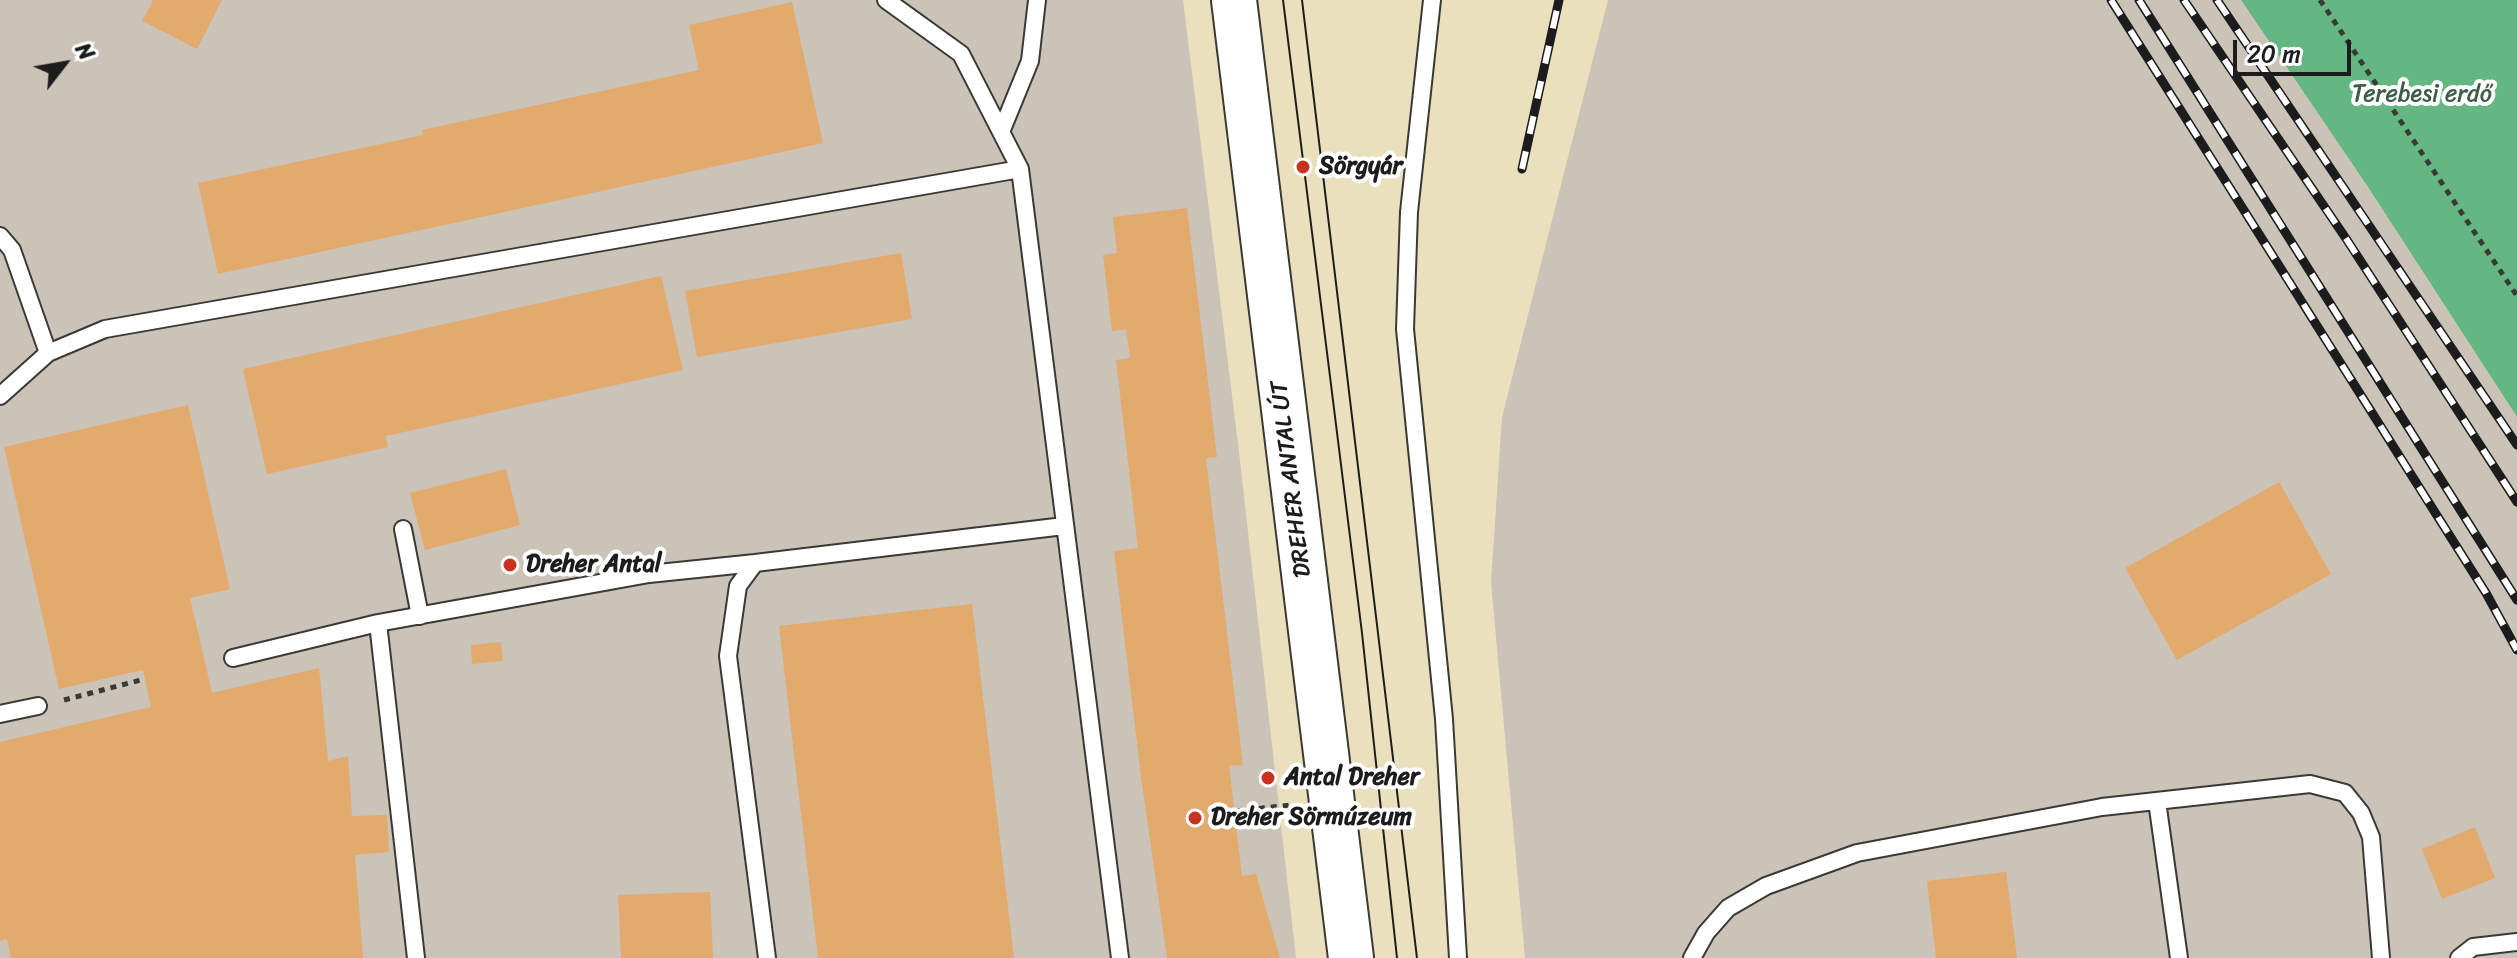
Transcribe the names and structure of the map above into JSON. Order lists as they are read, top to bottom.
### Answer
{
  "streets": {
    "main road": ["DREHER ANTAL ÚT"]
  },
  "parks": ["Terebesi erdő"],
  "places": [
    "Sörgyár",
    "Dreher Antal",
    "Antal Dreher",
    "Dreher Sörmúzeum"
  ],
  "scale_bar": "20 m",
  "north": "top right"
}
